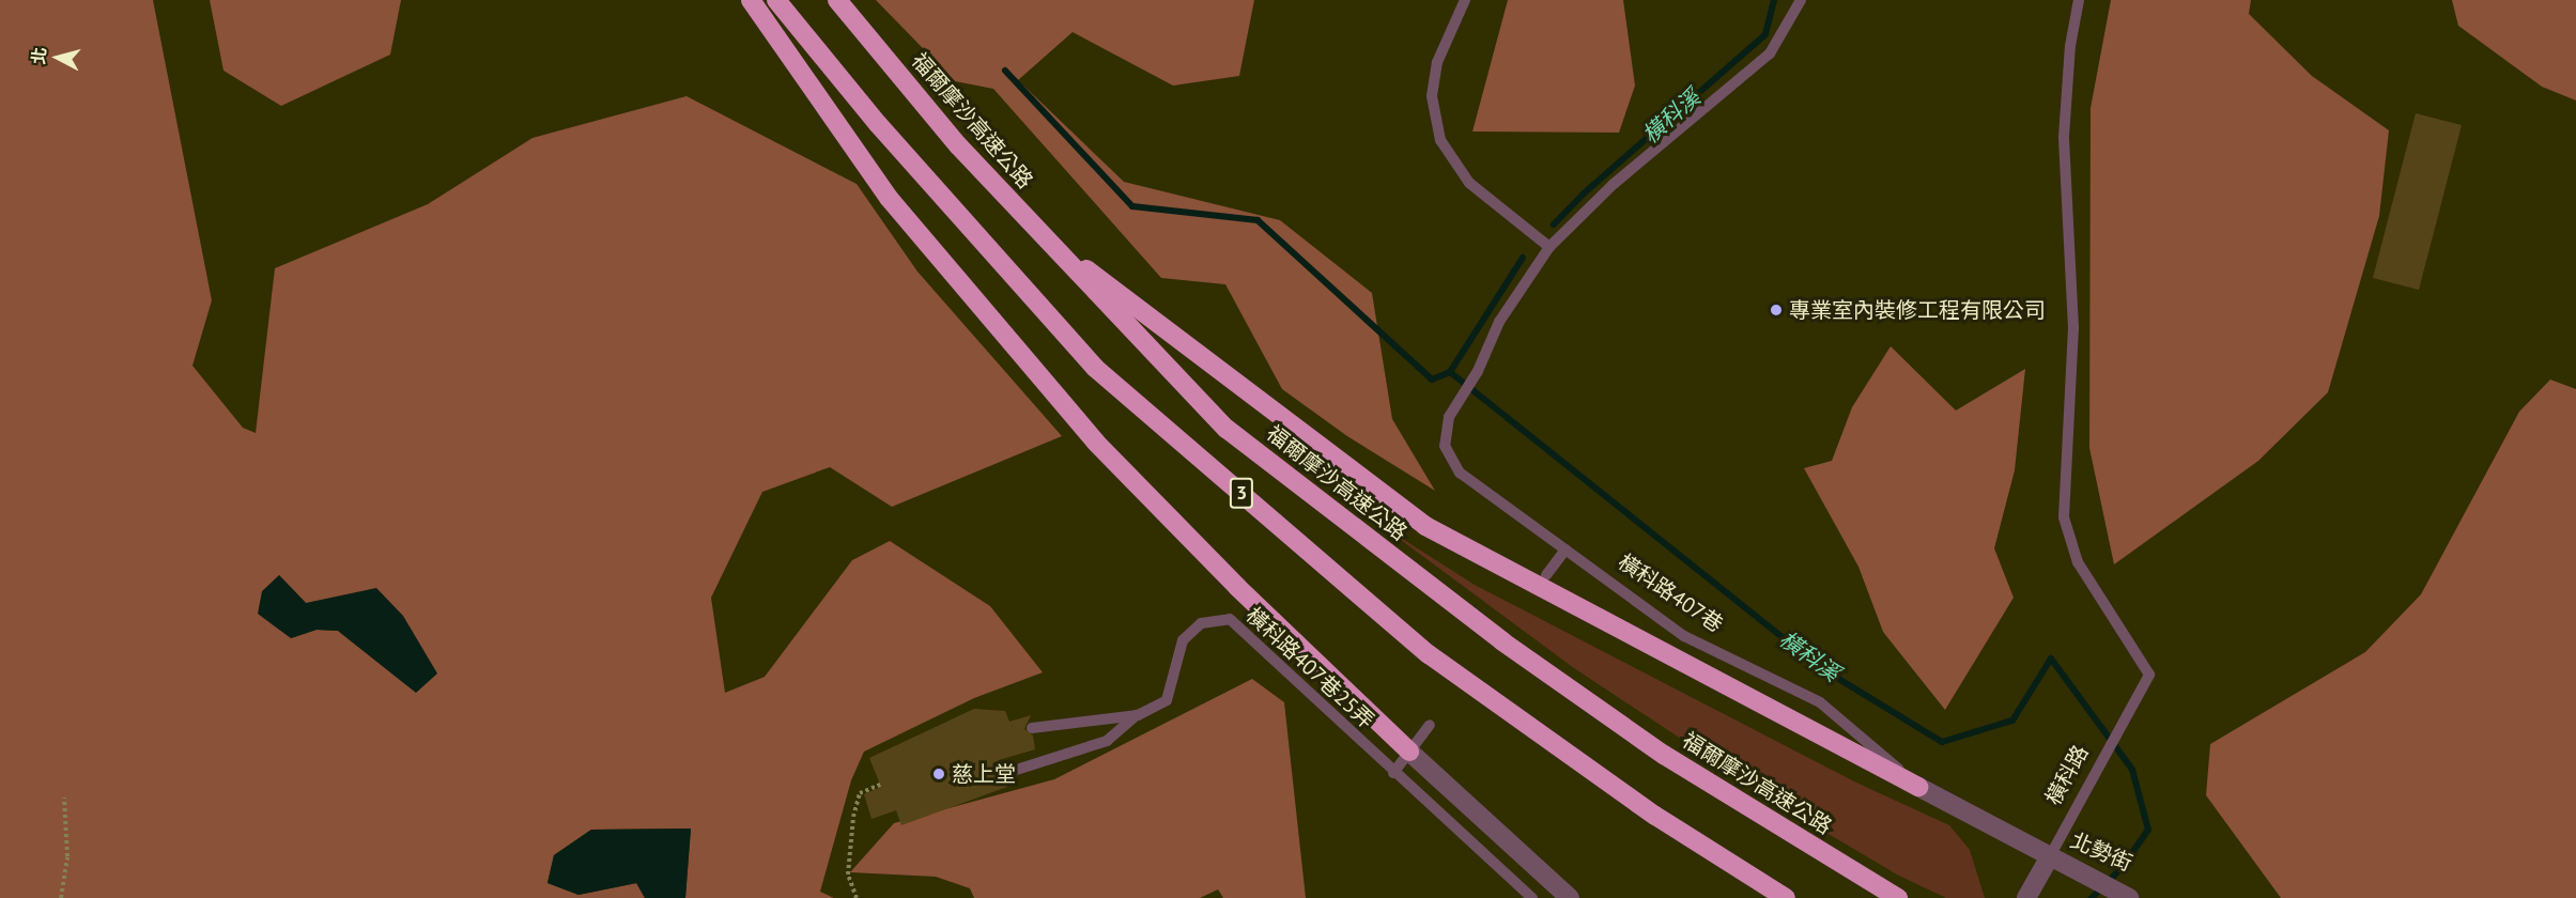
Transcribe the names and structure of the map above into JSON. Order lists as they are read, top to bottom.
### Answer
{
  "streets": {
    "highway": ["福爾摩沙高速公路", "3"],
    "street": ["橫科路407巷", "橫科路", "北勢街"],
    "lane": ["橫科路407巷25弄"]
  },
  "crossings": [
    ["橫科路407巷", "橫科路"],
    ["橫科路407巷", "北勢街"],
    ["橫科路", "北勢街"]
  ],
  "water": ["橫科溪"],
  "places": ["專業室內裝修工程有限公司", "慈上堂"],
  "north": "left"
}
